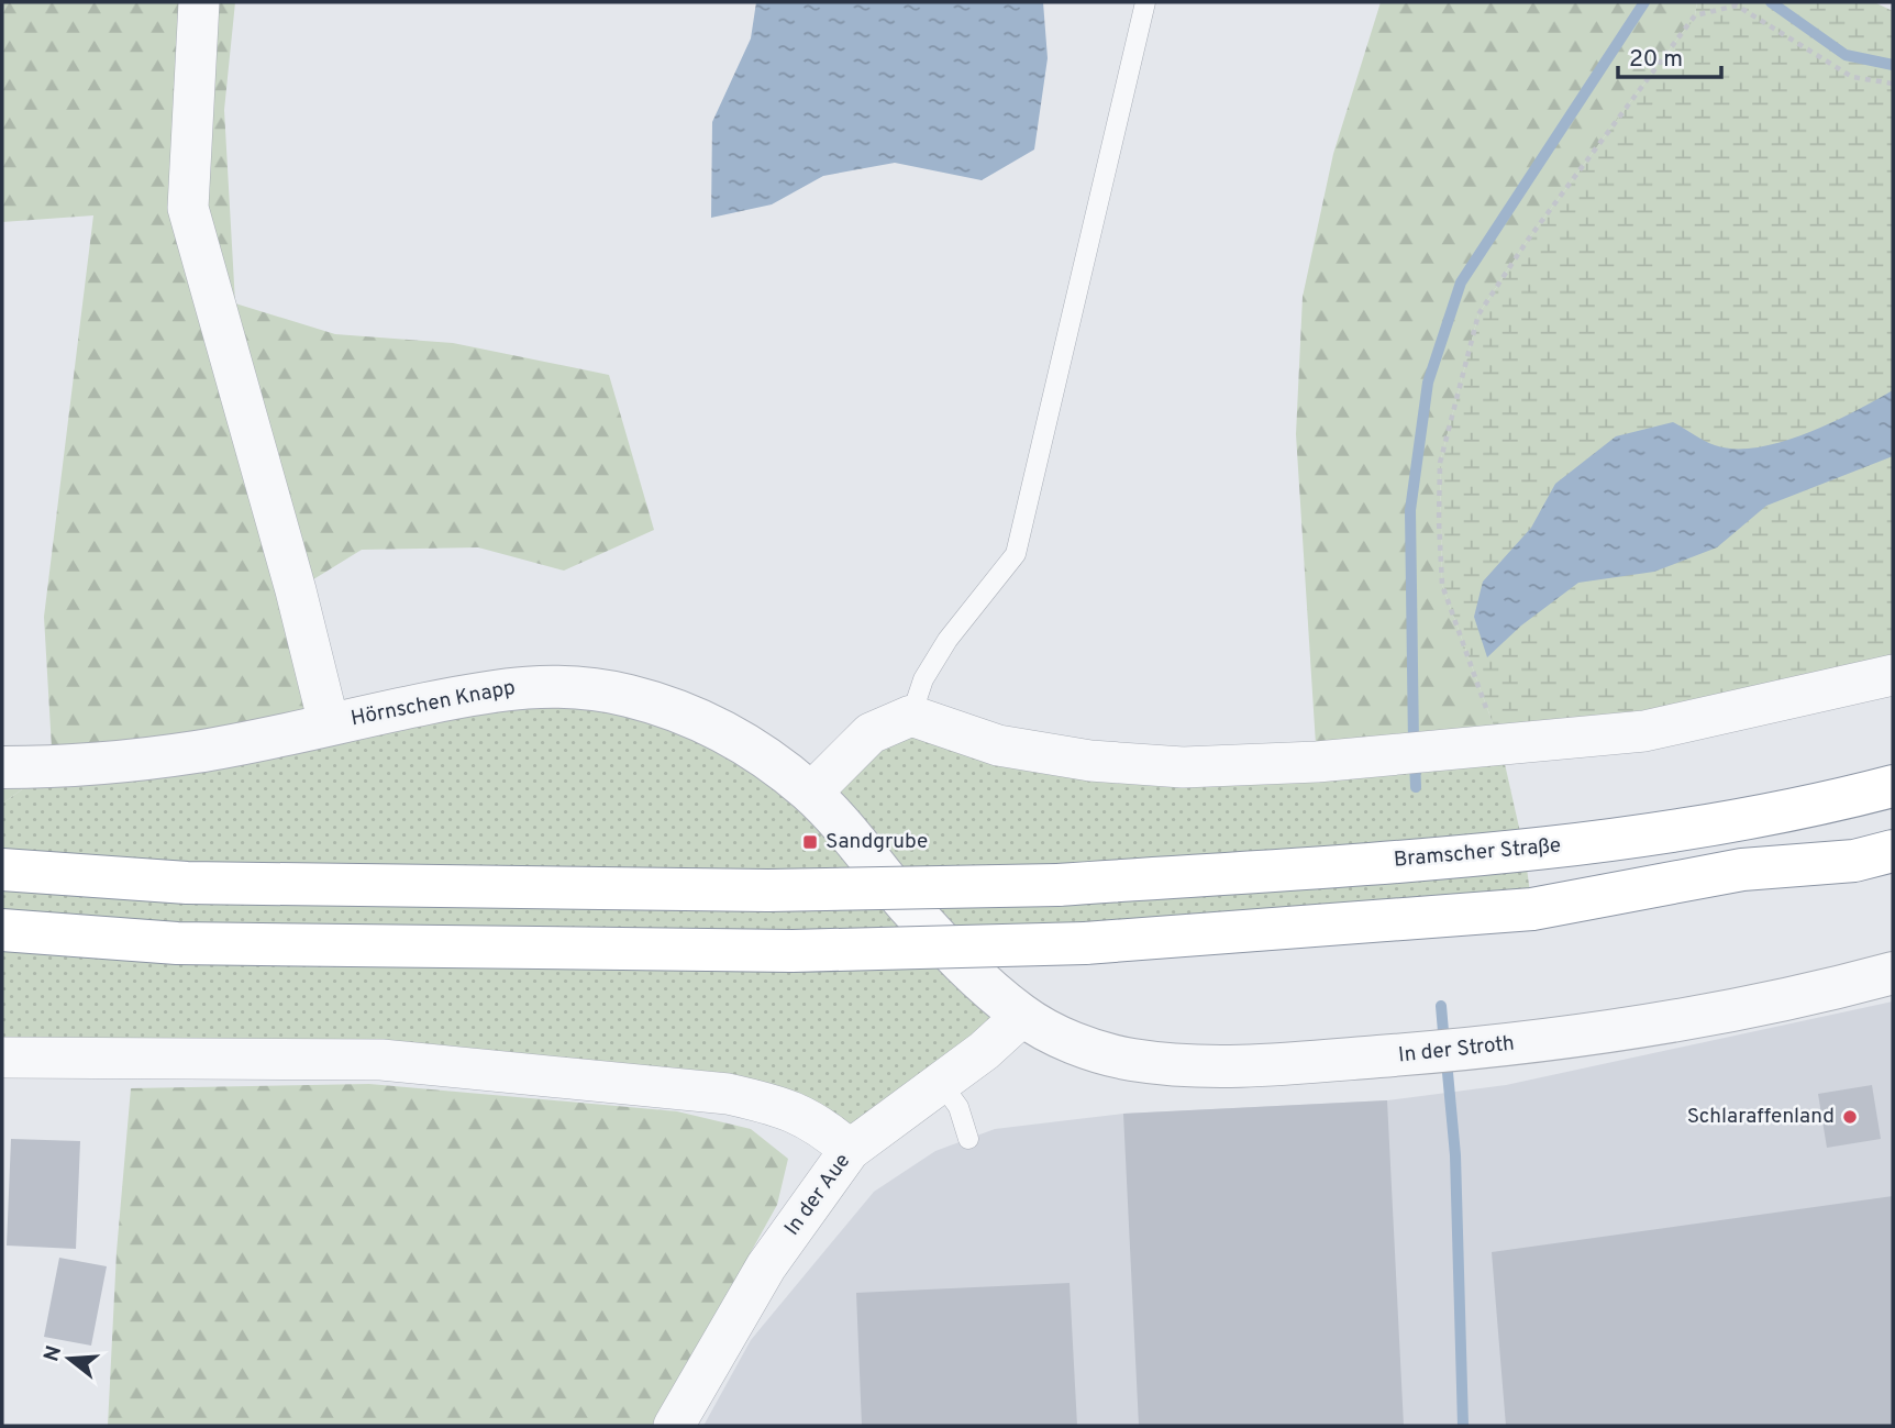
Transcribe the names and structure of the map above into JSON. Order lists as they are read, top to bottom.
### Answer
{
  "streets": {
    "highway": ["Bramscher Straße"],
    "street": ["Hörnschen Knapp", "In der Stroth", "In der Aue"]
  },
  "crossings": [
    ["Hörnschen Knapp", "In der Stroth"],
    ["Hörnschen Knapp", "In der Aue"],
    ["In der Stroth", "In der Aue"]
  ],
  "places": {
    "transit": ["Sandgrube"],
    "other": ["Schlaraffenland"]
  },
  "scale_bar": "20 m",
  "north": "left"
}
